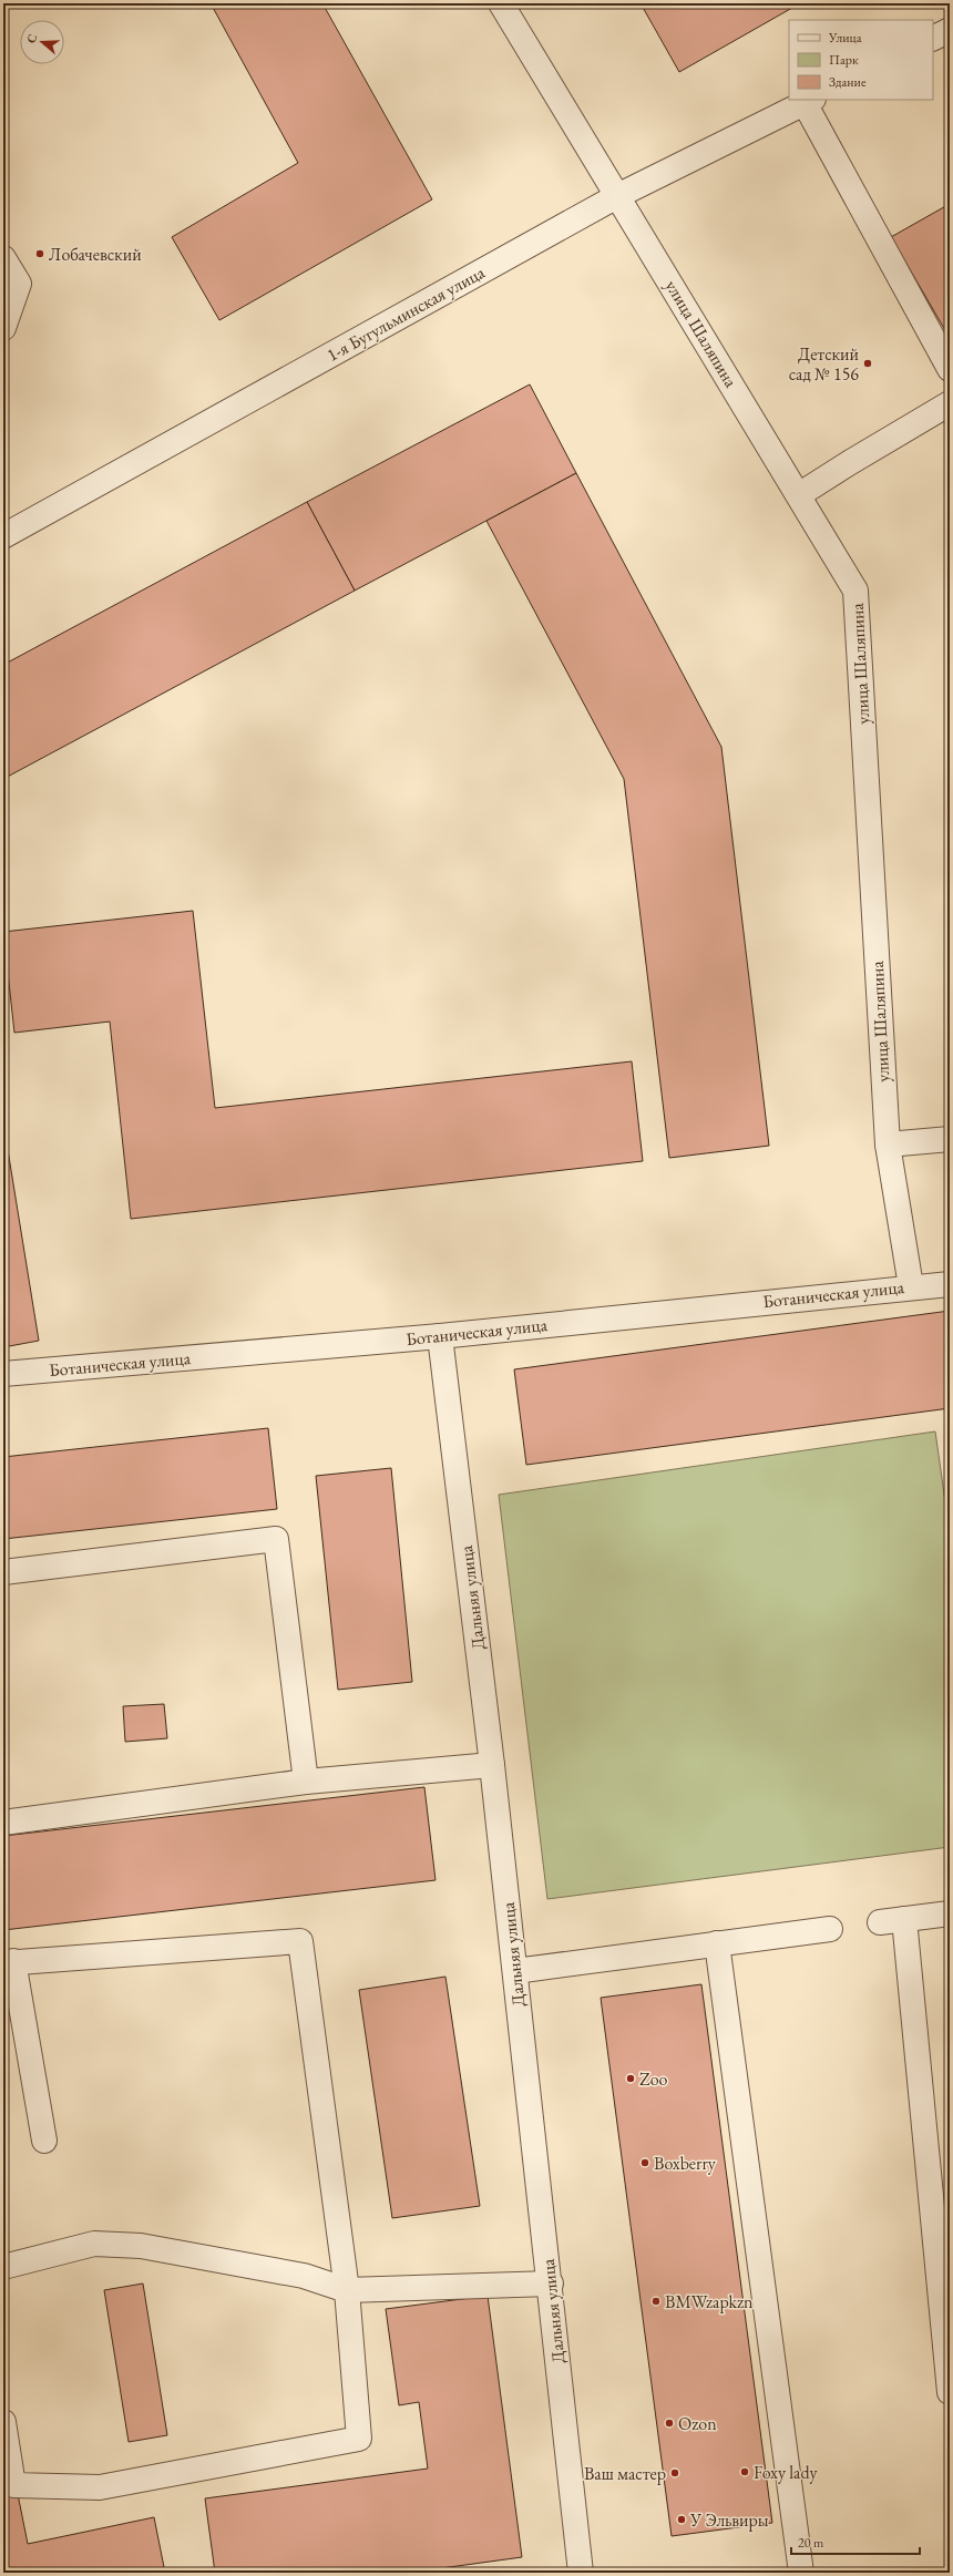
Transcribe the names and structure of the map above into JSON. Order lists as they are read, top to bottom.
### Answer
{
  "streets": {
    "street": [
      "1-я Бугульминская улица",
      "улица Шаляпина",
      "Ботаническая улица",
      "Дальняя улица"
    ]
  },
  "crossings": [
    ["1-я Бугульминская улица", "улица Шаляпина"],
    ["улица Шаляпина", "Ботаническая улица"],
    ["Ботаническая улица", "Дальняя улица"]
  ],
  "places": [
    "Лобачевский",
    "Детский сад № 156",
    "Zoo",
    "Boxberry",
    "BMWzapkzn",
    "Ozon",
    "Foxy lady",
    "Ваш мастер",
    "У Эльвиры"
  ],
  "legend": ["Улица", "Парк", "Здание"],
  "scale_bar": "20 m",
  "north": "left"
}
